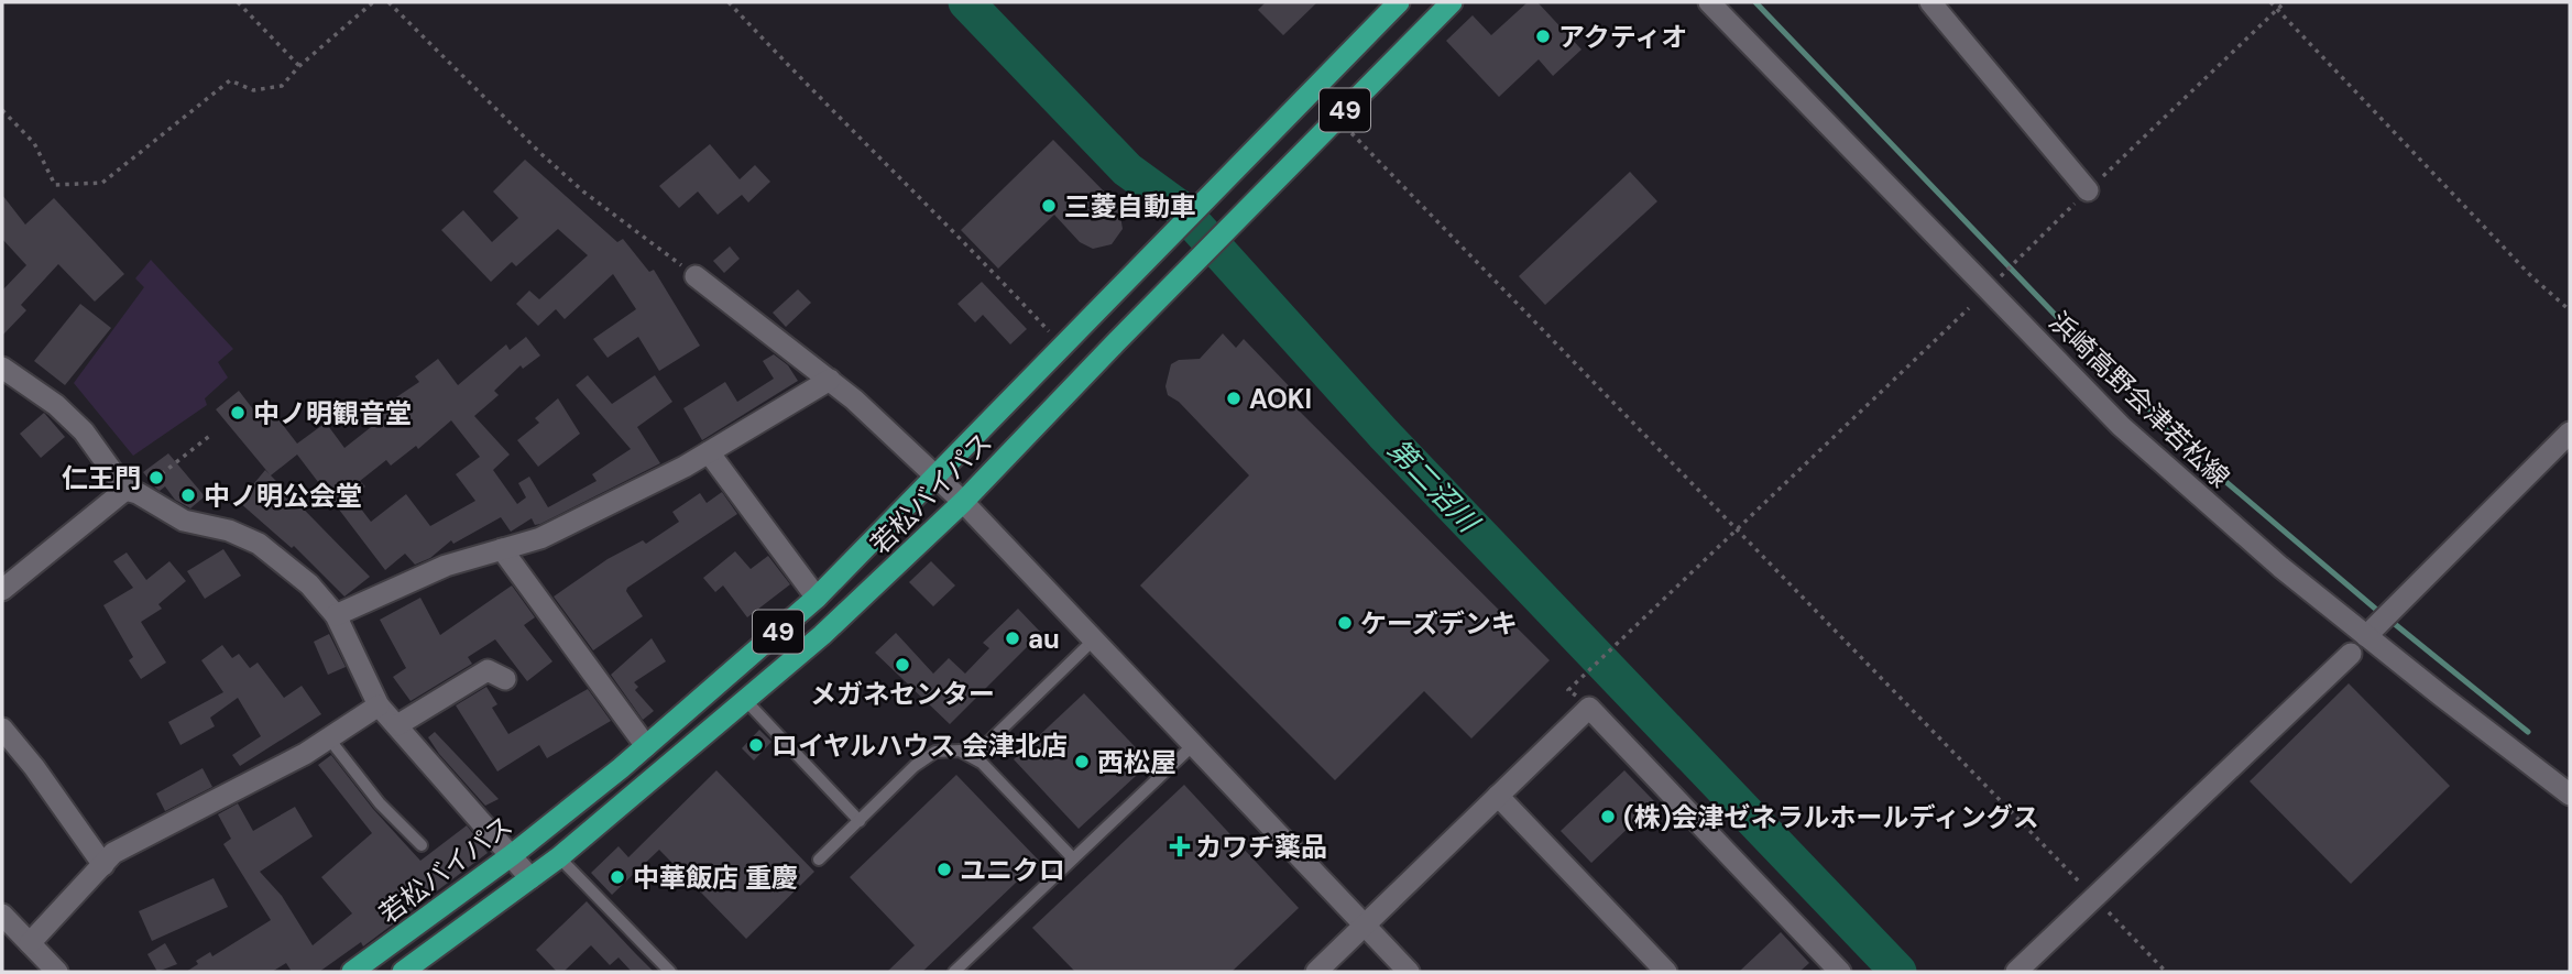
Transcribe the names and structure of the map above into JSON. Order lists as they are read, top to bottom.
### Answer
{
  "streets": {
    "highway": ["49", "若松バイパス"],
    "street": ["浜崎高野会津若松線"]
  },
  "water": ["第二沼川"],
  "places": {
    "other": [
      "アクティオ",
      "三菱自動車",
      "AOKI",
      "中ノ明観音堂",
      "仁王門",
      "中ノ明公会堂",
      "ケーズデンキ",
      "au",
      "メガネセンター",
      "ロイヤルハウス 会津北店",
      "西松屋",
      "(株)会津ゼネラルホールディングス",
      "ユニクロ",
      "中華飯店 重慶"
    ],
    "health": ["カワチ薬品"]
  }
}
